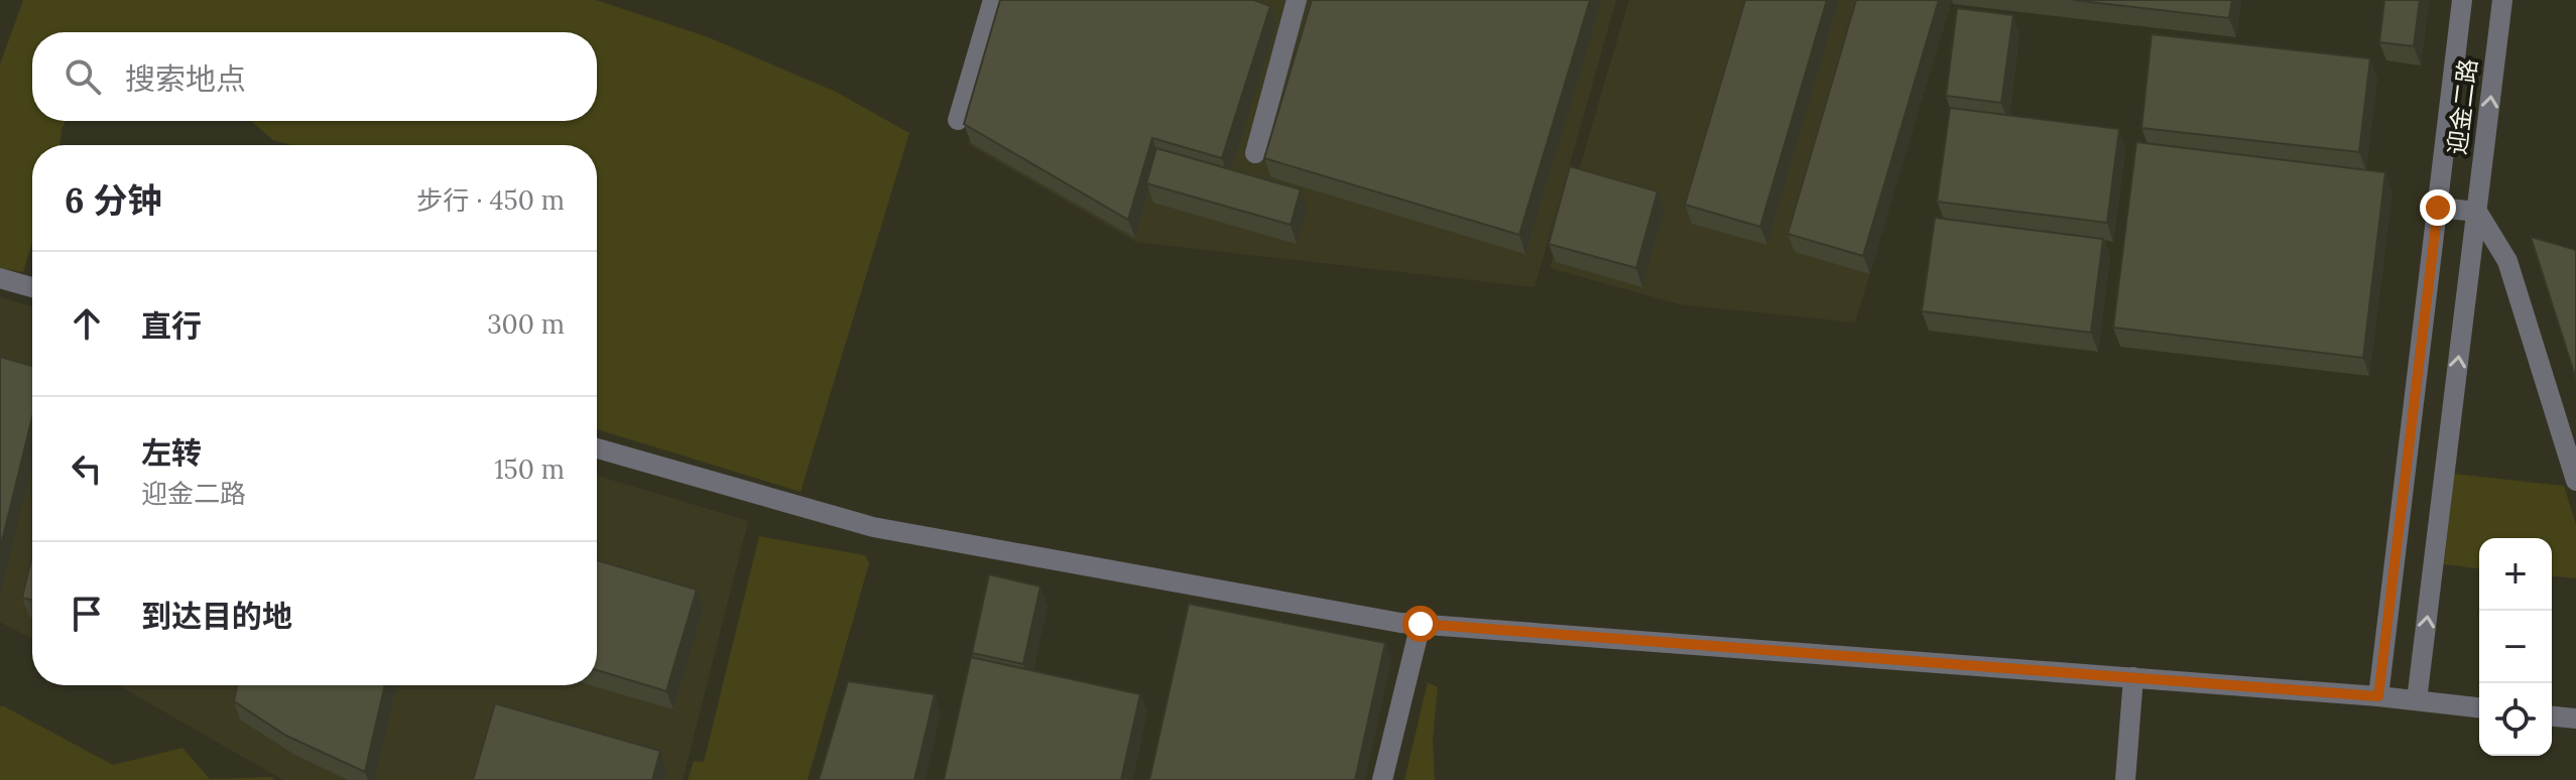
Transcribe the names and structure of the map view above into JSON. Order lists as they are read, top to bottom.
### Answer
{
  "streets": {
    "street": ["迎金二路"]
  },
  "page": {
    "search": "搜索地点",
    "heading": ["6 分钟", "步行 · 450 m"],
    "list": [
      ["直行", "300 m"],
      ["左转", "迎金二路", "150 m"],
      "到达目的地"
    ],
    "map_buttons": ["+", "−"]
  }
}
